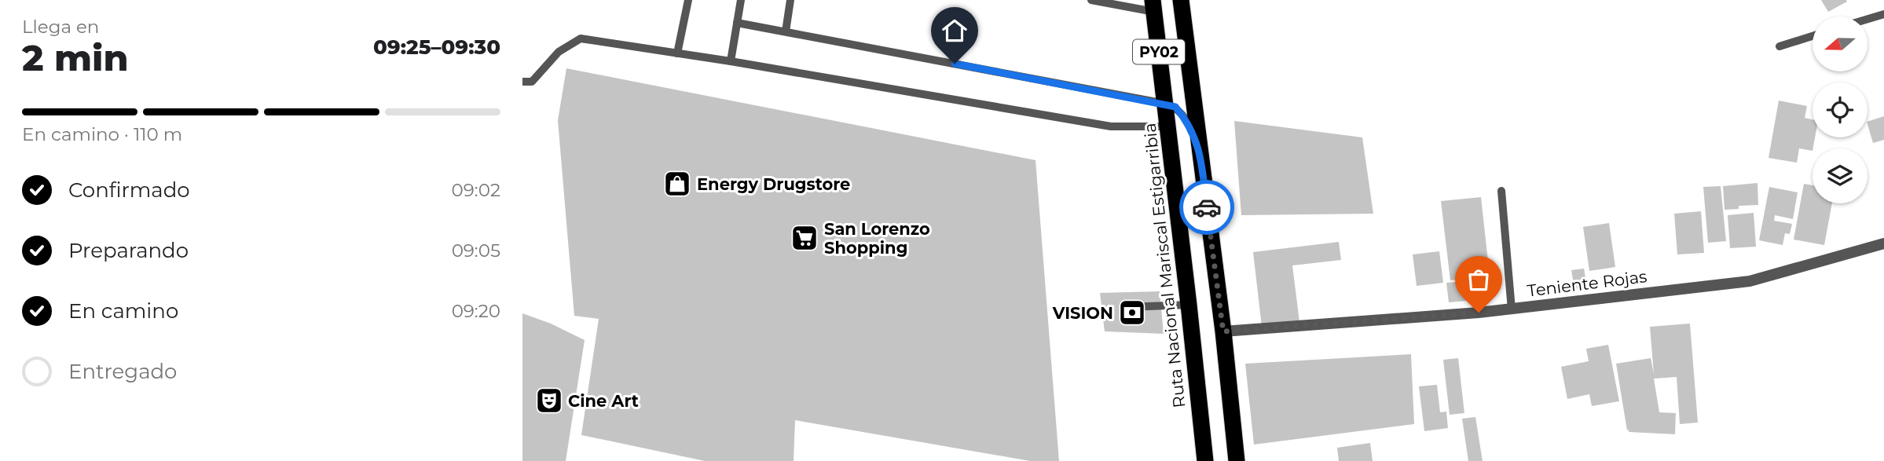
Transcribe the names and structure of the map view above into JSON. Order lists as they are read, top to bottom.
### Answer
{
  "streets": {
    "highway": ["PY02", "Ruta Nacional Mariscal Estigarribia"],
    "street": ["Teniente Rojas"]
  },
  "crossings": [
    ["PY02", "Teniente Rojas"]
  ],
  "places": {
    "shop": ["Energy Drugstore"],
    "supermarket": ["San Lorenzo Shopping"],
    "bank": ["VISION"],
    "theatre": ["Cine Art"]
  },
  "north": "left",
  "page": {
    "heading": ["2 min", "Llega en", "09:25–09:30"],
    "bar": "En camino · 110 m",
    "list": [
      ["Confirmado", "09:02"],
      ["Preparando", "09:05"],
      ["En camino", "09:20"],
      "Entregado"
    ]
  }
}
